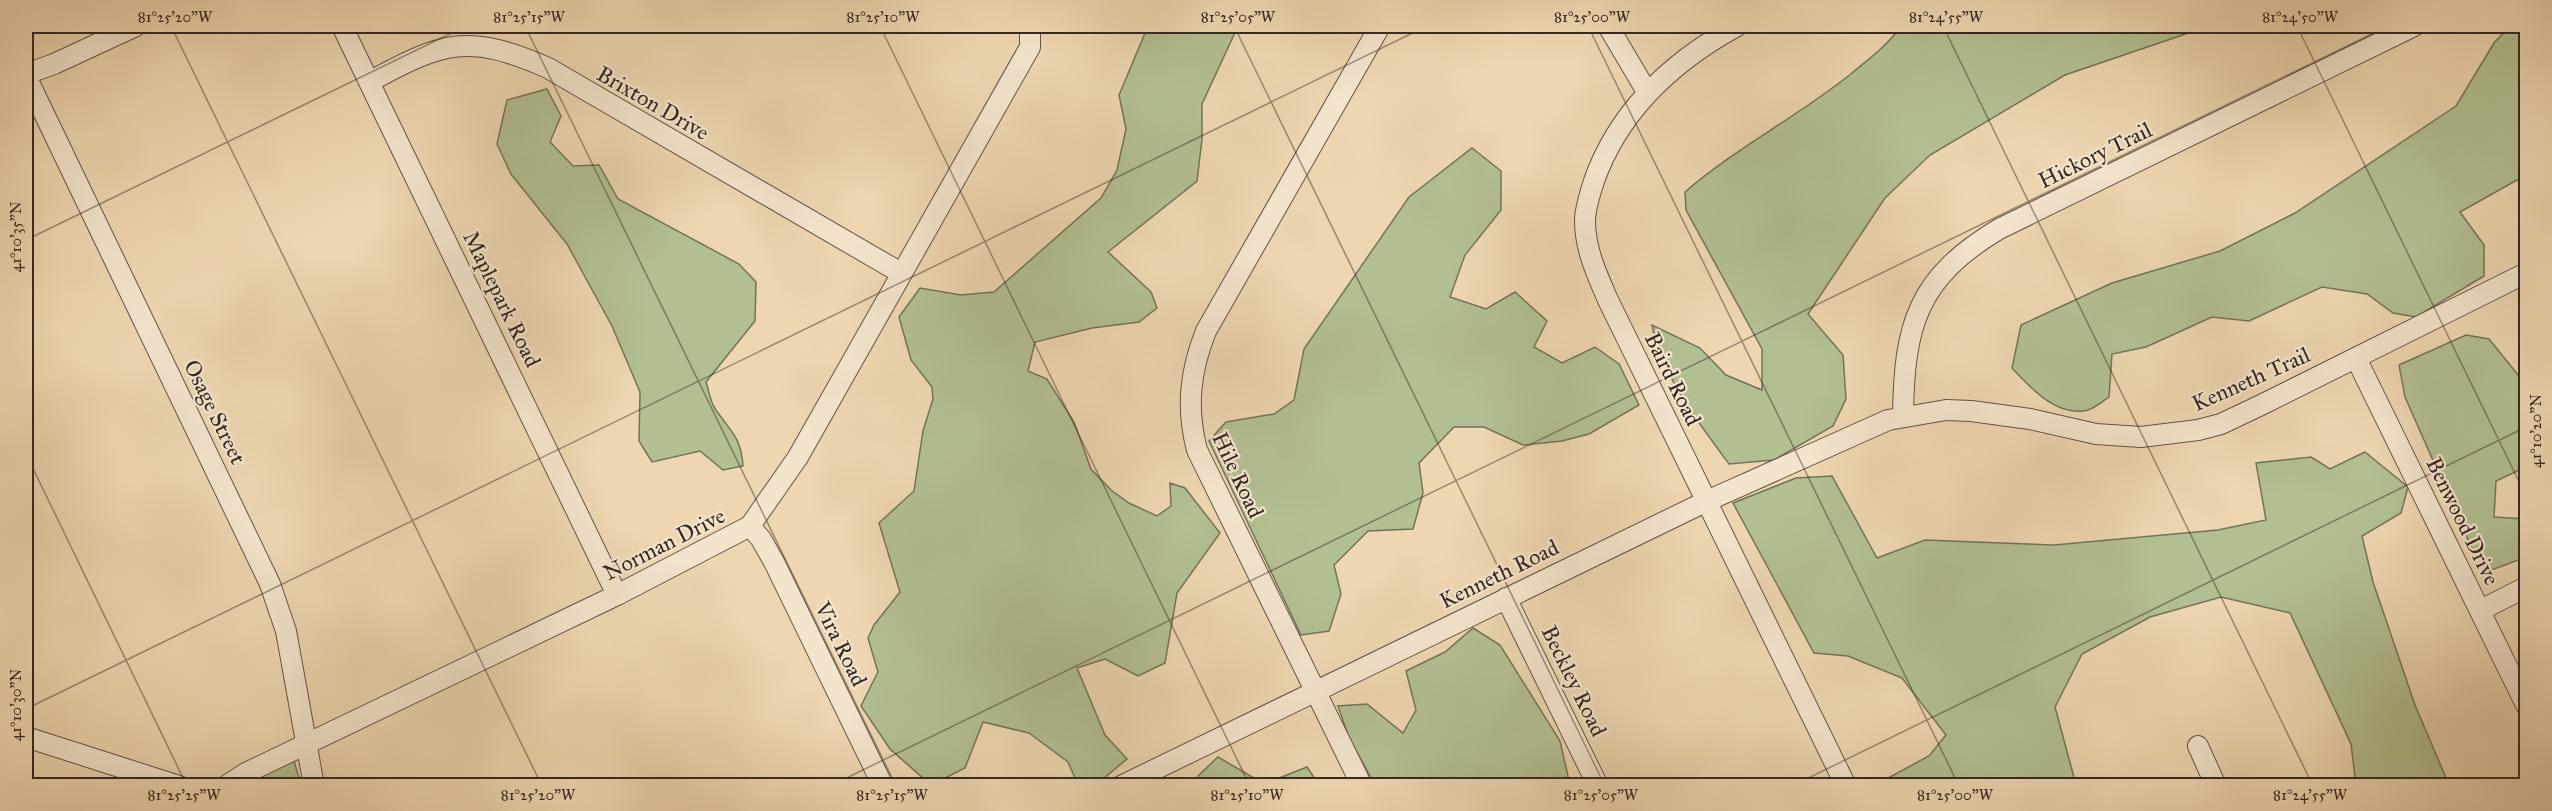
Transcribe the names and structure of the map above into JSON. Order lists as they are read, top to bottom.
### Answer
{
  "streets": {
    "street": [
      "Brixton Drive",
      "Hickory Trail",
      "Maplepark Road",
      "Baird Road",
      "Kenneth Trail",
      "Osage Street",
      "Hile Road",
      "Benwood Drive",
      "Norman Drive",
      "Kenneth Road",
      "Vira Road",
      "Beckley Road"
    ]
  },
  "crossings": [
    ["Brixton Drive", "Maplepark Road"],
    ["Brixton Drive", "Norman Drive"],
    ["Hickory Trail", "Kenneth Trail"],
    ["Hickory Trail", "Kenneth Road"],
    ["Maplepark Road", "Norman Drive"],
    ["Baird Road", "Kenneth Road"],
    ["Kenneth Trail", "Benwood Drive"],
    ["Kenneth Trail", "Kenneth Road"],
    ["Osage Street", "Norman Drive"],
    ["Hile Road", "Kenneth Road"],
    ["Norman Drive", "Vira Road"],
    ["Kenneth Road", "Beckley Road"]
  ],
  "coordinates": [
    "81°25'20\"W",
    "81°25'15\"W",
    "81°25'10\"W",
    "81°25'05\"W",
    "81°25'00\"W",
    "81°24'55\"W",
    "81°24'50\"W",
    "41°10'35\"N",
    "41°10'20\"N",
    "41°10'30\"N",
    "81°25'25\"W"
  ]
}
